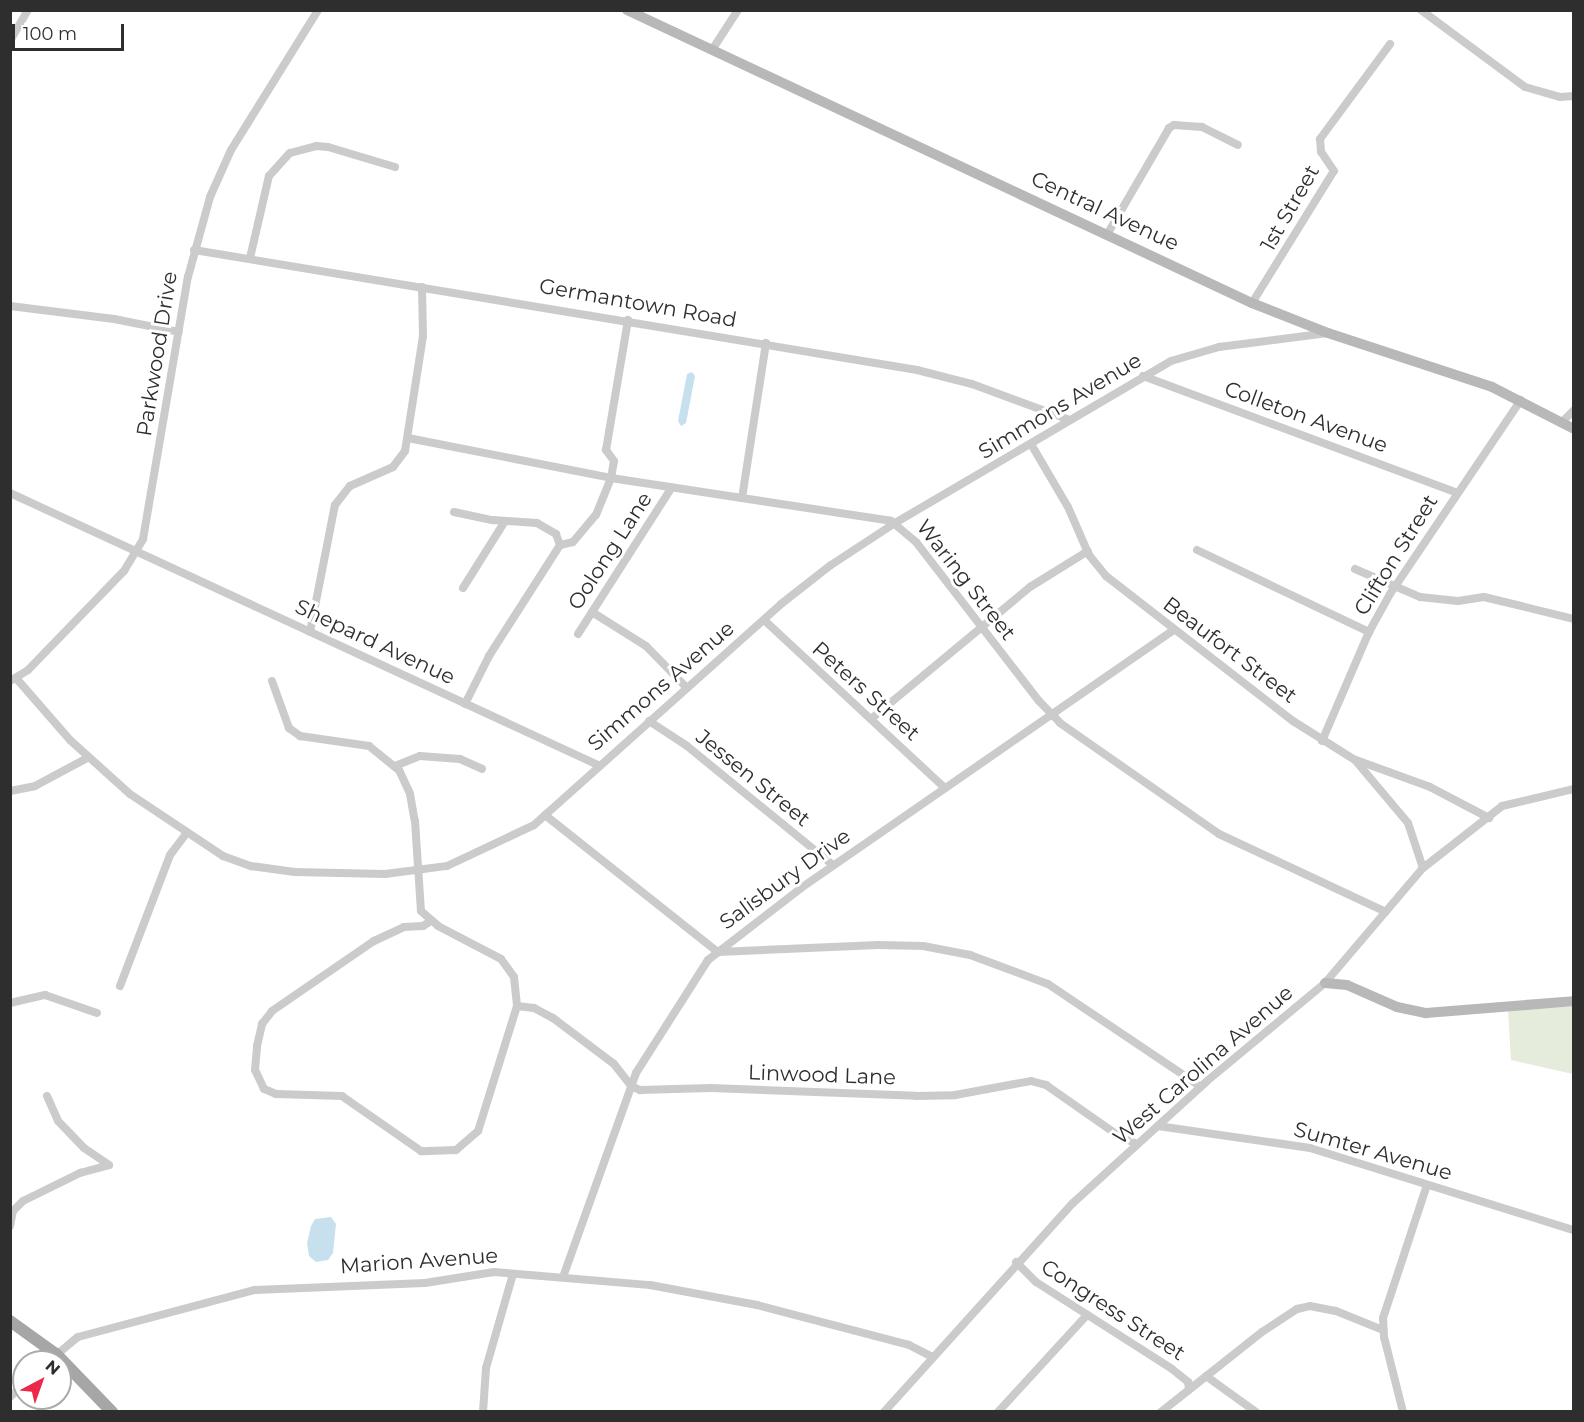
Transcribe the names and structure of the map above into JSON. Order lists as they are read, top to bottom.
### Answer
{
  "streets": {
    "street": [
      "1st Street",
      "Central Avenue",
      "Germantown Road",
      "Parkwood Drive",
      "Simmons Avenue",
      "Colleton Avenue",
      "Oolong Lane",
      "Clifton Street",
      "Waring Street",
      "Shepard Avenue",
      "Beaufort Street",
      "Peters Street",
      "Jessen Street",
      "Salisbury Drive",
      "West Carolina Avenue",
      "Linwood Lane",
      "Sumter Avenue",
      "Marion Avenue",
      "Congress Street"
    ]
  },
  "crossings": [
    ["1st Street", "Central Avenue"],
    ["Central Avenue", "Simmons Avenue"],
    ["Central Avenue", "Clifton Street"],
    ["Germantown Road", "Parkwood Drive"],
    ["Germantown Road", "Simmons Avenue"],
    ["Parkwood Drive", "Simmons Avenue"],
    ["Parkwood Drive", "Shepard Avenue"],
    ["Simmons Avenue", "Colleton Avenue"],
    ["Simmons Avenue", "Waring Street"],
    ["Simmons Avenue", "Shepard Avenue"],
    ["Simmons Avenue", "Beaufort Street"],
    ["Simmons Avenue", "Peters Street"],
    ["Simmons Avenue", "Jessen Street"],
    ["Colleton Avenue", "Clifton Street"],
    ["Oolong Lane", "Waring Street"],
    ["Clifton Street", "Beaufort Street"],
    ["Waring Street", "Salisbury Drive"],
    ["Waring Street", "West Carolina Avenue"],
    ["Beaufort Street", "Salisbury Drive"],
    ["Beaufort Street", "West Carolina Avenue"],
    ["Peters Street", "Salisbury Drive"],
    ["Jessen Street", "Salisbury Drive"],
    ["Salisbury Drive", "Linwood Lane"],
    ["Salisbury Drive", "Marion Avenue"],
    ["West Carolina Avenue", "Linwood Lane"],
    ["West Carolina Avenue", "Sumter Avenue"],
    ["West Carolina Avenue", "Marion Avenue"],
    ["West Carolina Avenue", "Congress Street"]
  ],
  "scale_bar": "100 m",
  "north": "top right"
}
